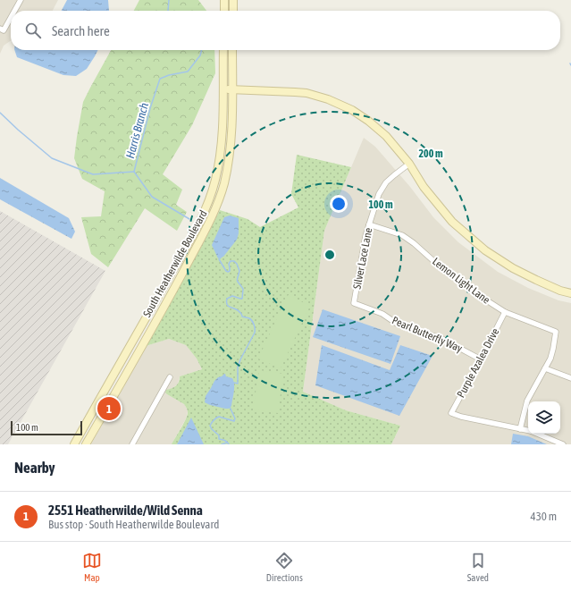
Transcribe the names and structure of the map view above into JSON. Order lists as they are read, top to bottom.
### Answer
{
  "streets": {
    "main road": ["South Heatherwilde Boulevard"],
    "street": [
      "Silver Lace Lane",
      "Lemon Light Lane",
      "Pearl Butterfly Way",
      "Purple Azalea Drive"
    ]
  },
  "crossings": [
    ["Silver Lace Lane", "Lemon Light Lane"],
    ["Silver Lace Lane", "Pearl Butterfly Way"],
    ["Lemon Light Lane", "Purple Azalea Drive"],
    ["Pearl Butterfly Way", "Purple Azalea Drive"]
  ],
  "water": ["Harris Branch"],
  "scale_bar": "100 m",
  "page": {
    "search": "Search here",
    "pins": "1",
    "scale": "100 m",
    "heading": "Nearby",
    "list": [
      {
        "mark": "1",
        "name": "2551 Heatherwilde/Wild Senna",
        "note": "Bus stop · South Heatherwilde Boulevard",
        "value": "430 m"
      }
    ],
    "nav": ["Map", "Directions", "Saved"]
  },
  "rings": ["200 m", "100 m"]
}
